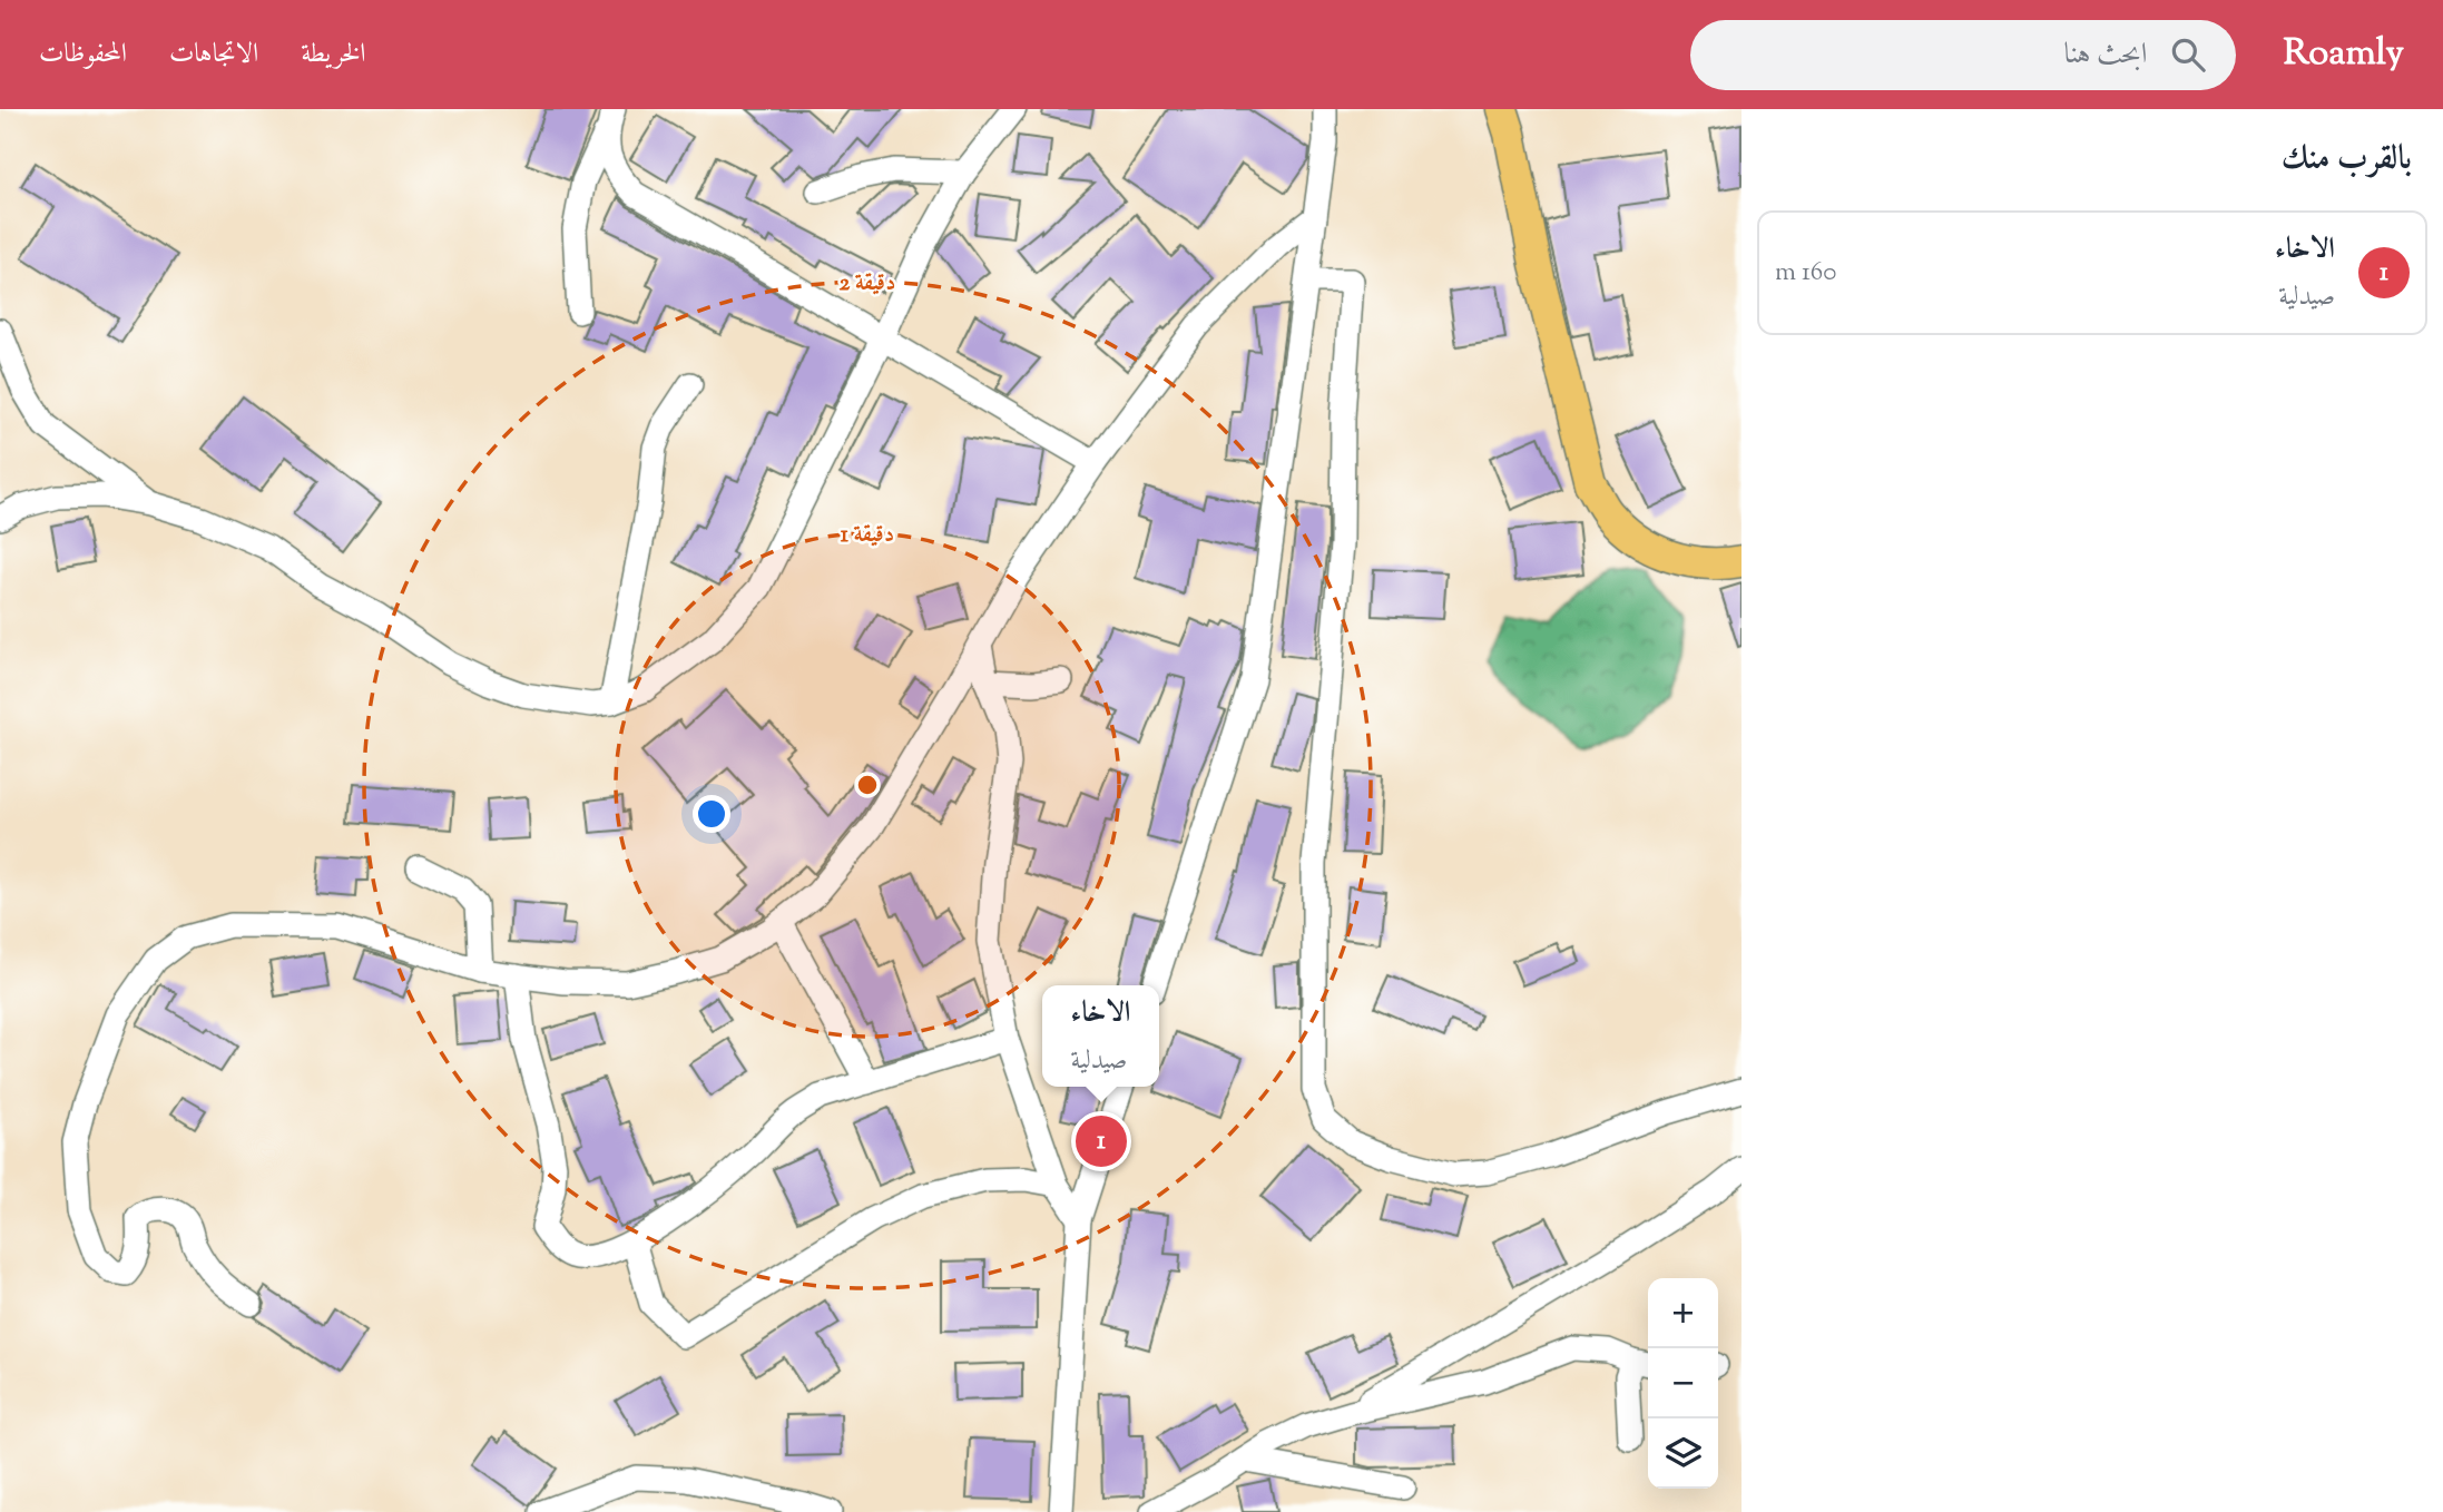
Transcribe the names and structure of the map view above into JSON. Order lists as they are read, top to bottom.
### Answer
{
  "page": {
    "header": "Roamly",
    "search": "ابحث هنا",
    "nav": ["الخريطة", "الاتجاهات", "المحفوظات"],
    "heading": "بالقرب منك",
    "list": [
      {
        "mark": "1",
        "name": "الاخاء",
        "note": "صيدلية",
        "value": "160 m"
      }
    ],
    "popup": ["الاخاء", "صيدلية"],
    "pins": "1",
    "map_buttons": ["+", "−"]
  },
  "rings": ["2 دقيقة", "1 دقيقة"]
}
